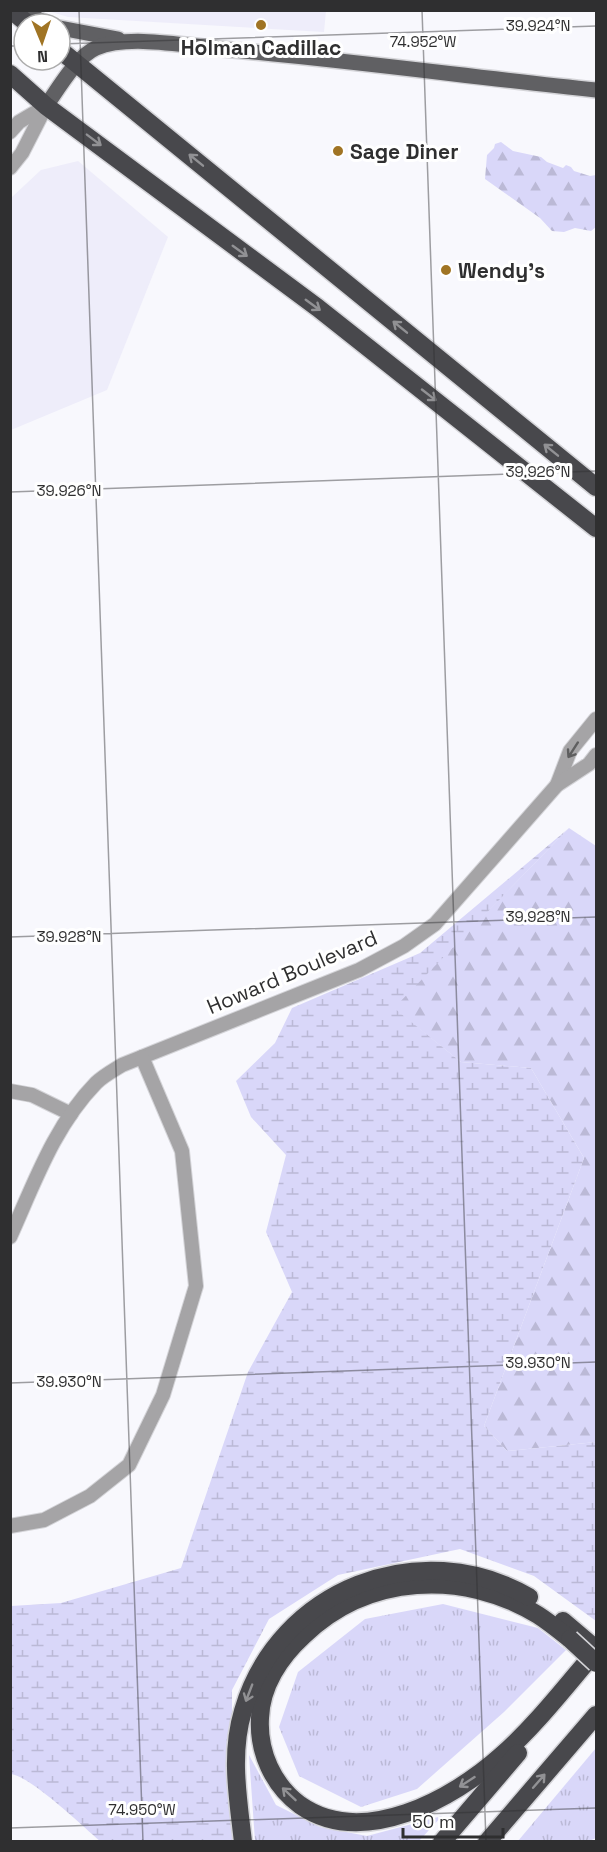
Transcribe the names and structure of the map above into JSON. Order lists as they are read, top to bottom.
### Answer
{
  "streets": {
    "street": ["Howard Boulevard"]
  },
  "places": ["Holman Cadillac", "Sage Diner", "Wendy's"],
  "scale_bar": "50 m",
  "north": "bottom",
  "coordinates": [
    "39.924°N",
    "74.952°W",
    "39.926°N",
    "39.928°N",
    "39.930°N",
    "74.950°W"
  ]
}
